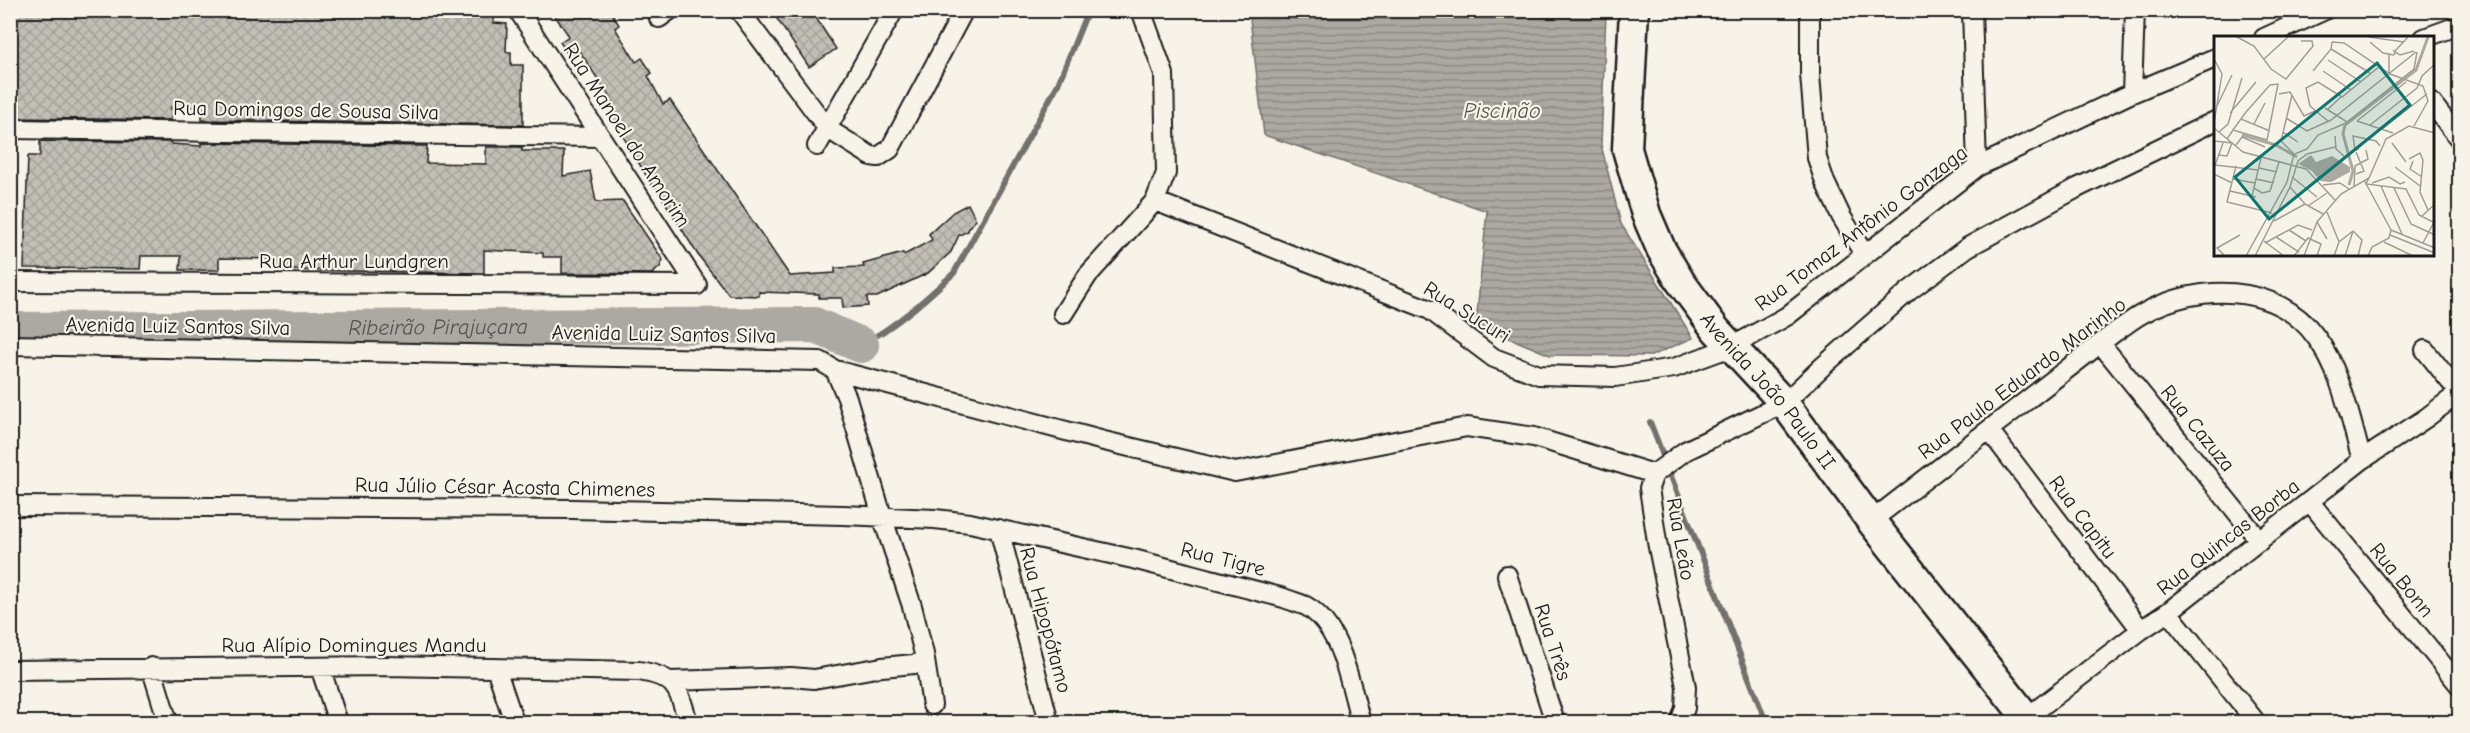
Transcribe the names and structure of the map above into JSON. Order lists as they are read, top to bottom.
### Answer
{
  "streets": {
    "main road": ["Avenida João Paulo II"],
    "street": [
      "Rua Domingos de Sousa Silva",
      "Rua Manoel do Amorim",
      "Rua Tomaz Antônio Gonzaga",
      "Rua Arthur Lundgren",
      "Rua Sucuri",
      "Avenida Luiz Santos Silva",
      "Rua Paulo Eduardo Marinho",
      "Rua Cazuza",
      "Rua Júlio César Acosta Chimenes",
      "Rua Capitu",
      "Rua Quincas Borba",
      "Rua Leão",
      "Rua Tigre",
      "Rua Bonn",
      "Rua Hipopótamo",
      "Rua Três",
      "Rua Alípio Domingues Mandu"
    ]
  },
  "crossings": [
    ["Rua Domingos de Sousa Silva", "Rua Manoel do Amorim"],
    ["Rua Manoel do Amorim", "Rua Arthur Lundgren"],
    ["Rua Tomaz Antônio Gonzaga", "Rua Sucuri"],
    ["Rua Tomaz Antônio Gonzaga", "Avenida João Paulo II"],
    ["Rua Sucuri", "Avenida João Paulo II"],
    ["Avenida Luiz Santos Silva", "Rua Leão"],
    ["Rua Paulo Eduardo Marinho", "Avenida João Paulo II"],
    ["Rua Paulo Eduardo Marinho", "Rua Cazuza"],
    ["Rua Paulo Eduardo Marinho", "Rua Capitu"],
    ["Rua Paulo Eduardo Marinho", "Rua Quincas Borba"],
    ["Avenida João Paulo II", "Rua Quincas Borba"],
    ["Avenida João Paulo II", "Rua Leão"],
    ["Rua Cazuza", "Rua Quincas Borba"],
    ["Rua Júlio César Acosta Chimenes", "Rua Tigre"],
    ["Rua Júlio César Acosta Chimenes", "Rua Hipopótamo"],
    ["Rua Capitu", "Rua Quincas Borba"],
    ["Rua Quincas Borba", "Rua Bonn"],
    ["Rua Tigre", "Rua Hipopótamo"]
  ],
  "water": ["Piscinão", "Ribeirão Pirajuçara"]
}
